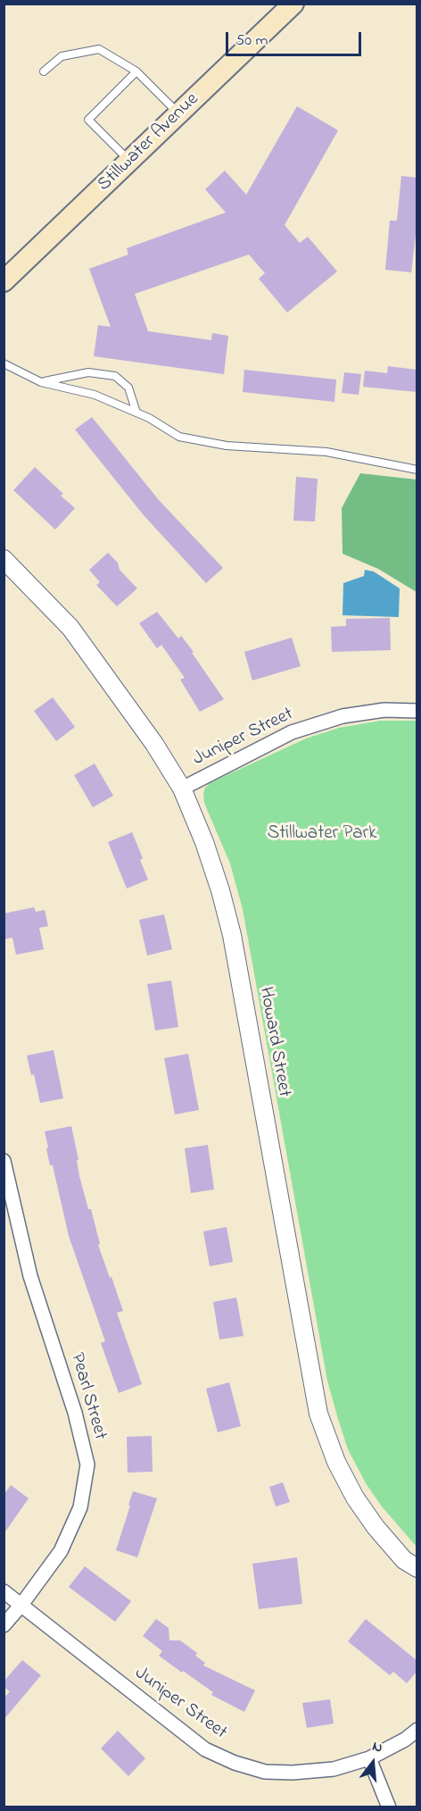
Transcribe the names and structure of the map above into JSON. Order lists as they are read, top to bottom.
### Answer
{
  "streets": {
    "main road": ["Stillwater Avenue"],
    "street": ["Juniper Street", "Howard Street", "Pearl Street"]
  },
  "crossings": [
    ["Juniper Street", "Howard Street"],
    ["Juniper Street", "Pearl Street"]
  ],
  "parks": ["Stillwater Park"],
  "scale_bar": "50 m",
  "north": "top"
}
